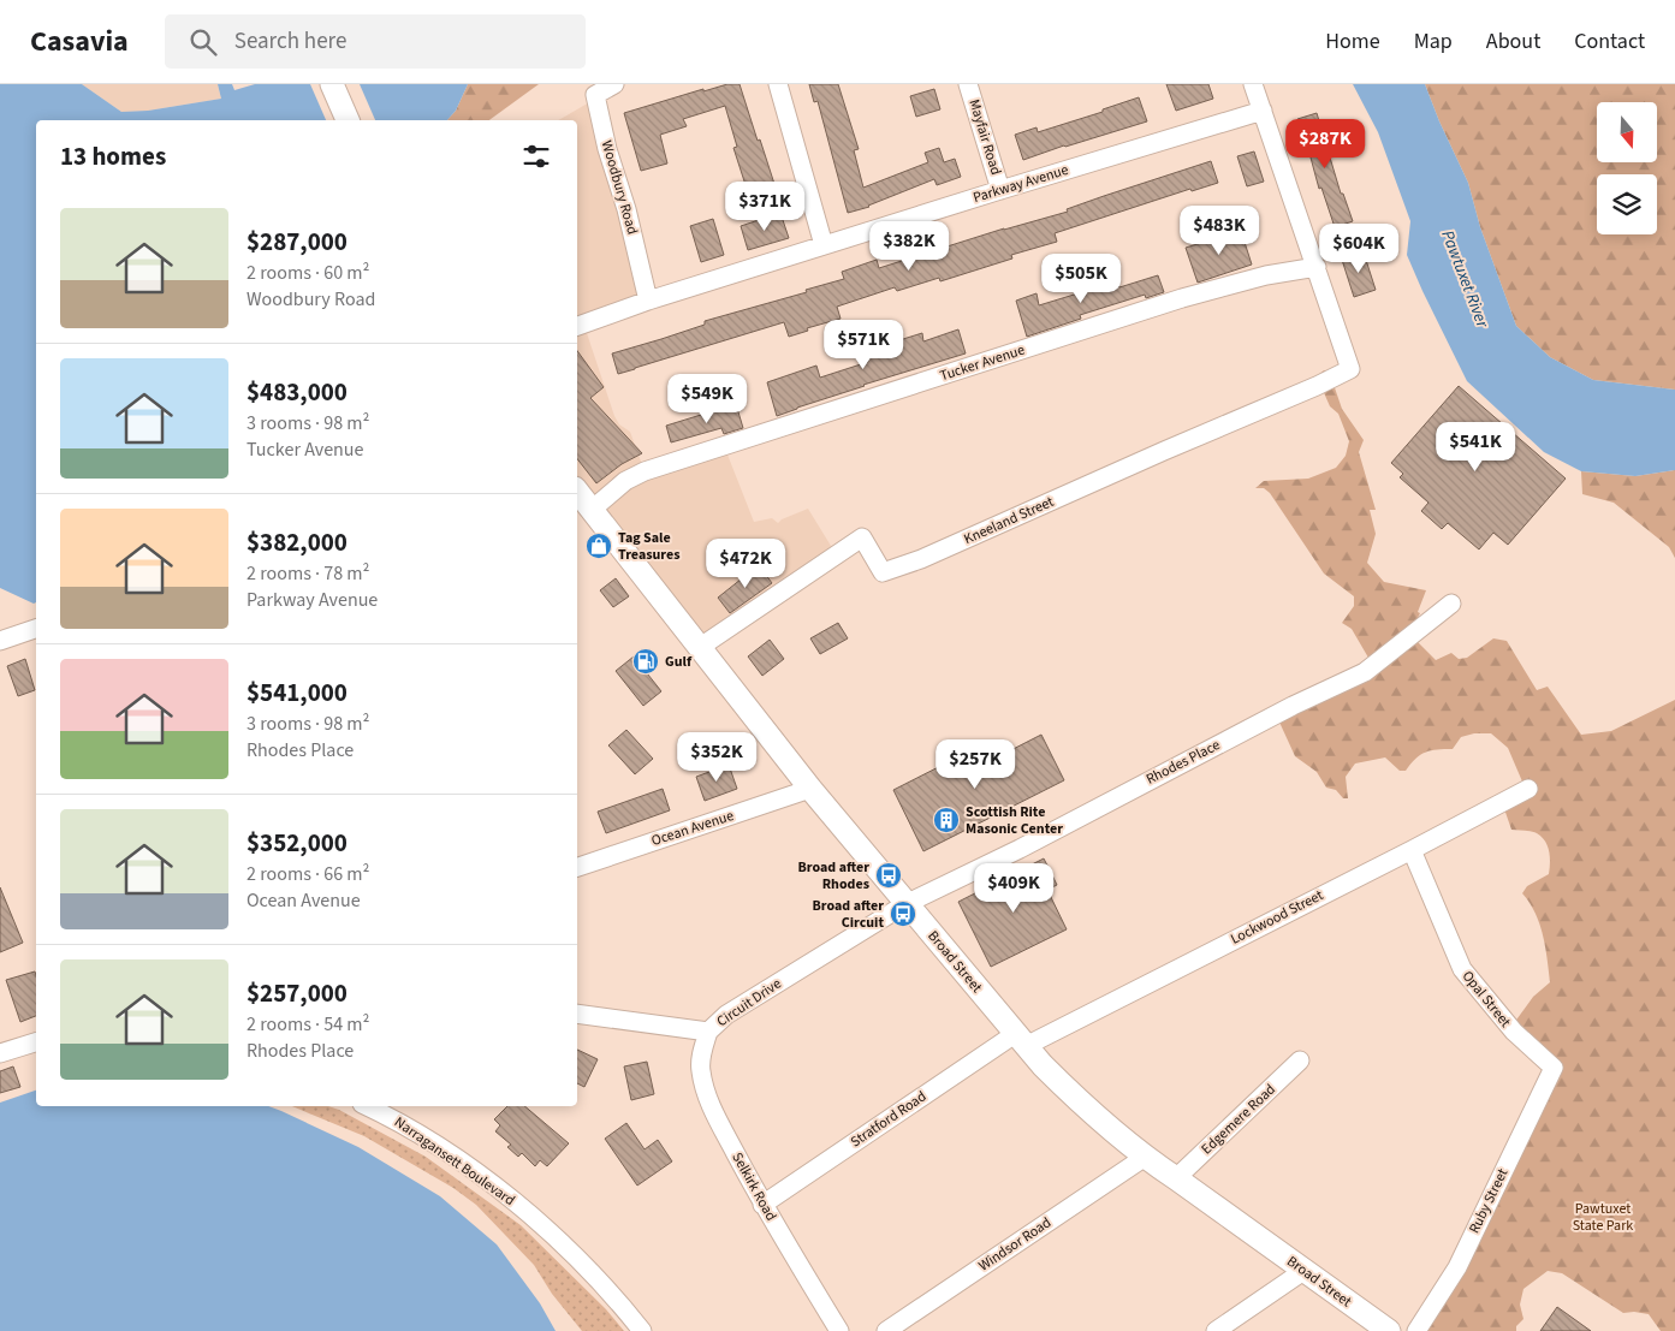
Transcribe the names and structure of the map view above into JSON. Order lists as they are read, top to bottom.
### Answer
{
  "streets": {
    "main road": ["Broad Street"],
    "street": [
      "Mayfair Road",
      "Parkway Avenue",
      "Woodbury Road",
      "Tucker Avenue",
      "Kneeland Street",
      "Rhodes Place",
      "Ocean Avenue",
      "Lockwood Street",
      "Opal Street",
      "Circuit Drive",
      "Stratford Road",
      "Edgemere Road",
      "Narragansett Boulevard",
      "Selkirk Road",
      "Ruby Street",
      "Windsor Road"
    ]
  },
  "crossings": [
    ["Mayfair Road", "Parkway Avenue"],
    ["Parkway Avenue", "Woodbury Road"],
    ["Tucker Avenue", "Kneeland Street"],
    ["Tucker Avenue", "Broad Street"],
    ["Kneeland Street", "Broad Street"],
    ["Rhodes Place", "Broad Street"],
    ["Rhodes Place", "Circuit Drive"],
    ["Ocean Avenue", "Broad Street"],
    ["Lockwood Street", "Broad Street"],
    ["Lockwood Street", "Opal Street"],
    ["Lockwood Street", "Stratford Road"],
    ["Broad Street", "Circuit Drive"],
    ["Broad Street", "Stratford Road"],
    ["Broad Street", "Edgemere Road"],
    ["Broad Street", "Windsor Road"],
    ["Opal Street", "Ruby Street"],
    ["Circuit Drive", "Selkirk Road"],
    ["Stratford Road", "Selkirk Road"]
  ],
  "water": ["Pawtuxet River"],
  "parks": ["Pawtuxet State Park"],
  "places": {
    "shop": ["Tag Sale Treasures"],
    "fuel station": ["Gulf"],
    "building": ["Scottish Rite Masonic Center"],
    "bus stop": ["Broad after Rhodes", "Broad after Circuit"]
  },
  "north": "bottom",
  "page": {
    "header": "Casavia",
    "search": "Search here",
    "nav": [
      "Home",
      "Map",
      "About",
      "Contact"
    ],
    "price": [
      "$287K",
      "$371K",
      "$483K",
      "$382K",
      "$604K",
      "$505K",
      "$571K",
      "$549K",
      "$541K",
      "$472K",
      "$352K",
      "$257K",
      "$409K"
    ],
    "heading": "13 homes",
    "list": [
      {
        "name": "$287,000",
        "note": "2 rooms · 60 m² · Woodbury Road"
      },
      {
        "name": "$483,000",
        "note": "3 rooms · 98 m² · Tucker Avenue"
      },
      {
        "name": "$382,000",
        "note": "2 rooms · 78 m² · Parkway Avenue"
      },
      {
        "name": "$541,000",
        "note": "3 rooms · 98 m² · Rhodes Place"
      },
      {
        "name": "$352,000",
        "note": "2 rooms · 66 m² · Ocean Avenue"
      },
      {
        "name": "$257,000",
        "note": "2 rooms · 54 m² · Rhodes Place"
      }
    ]
  }
}
